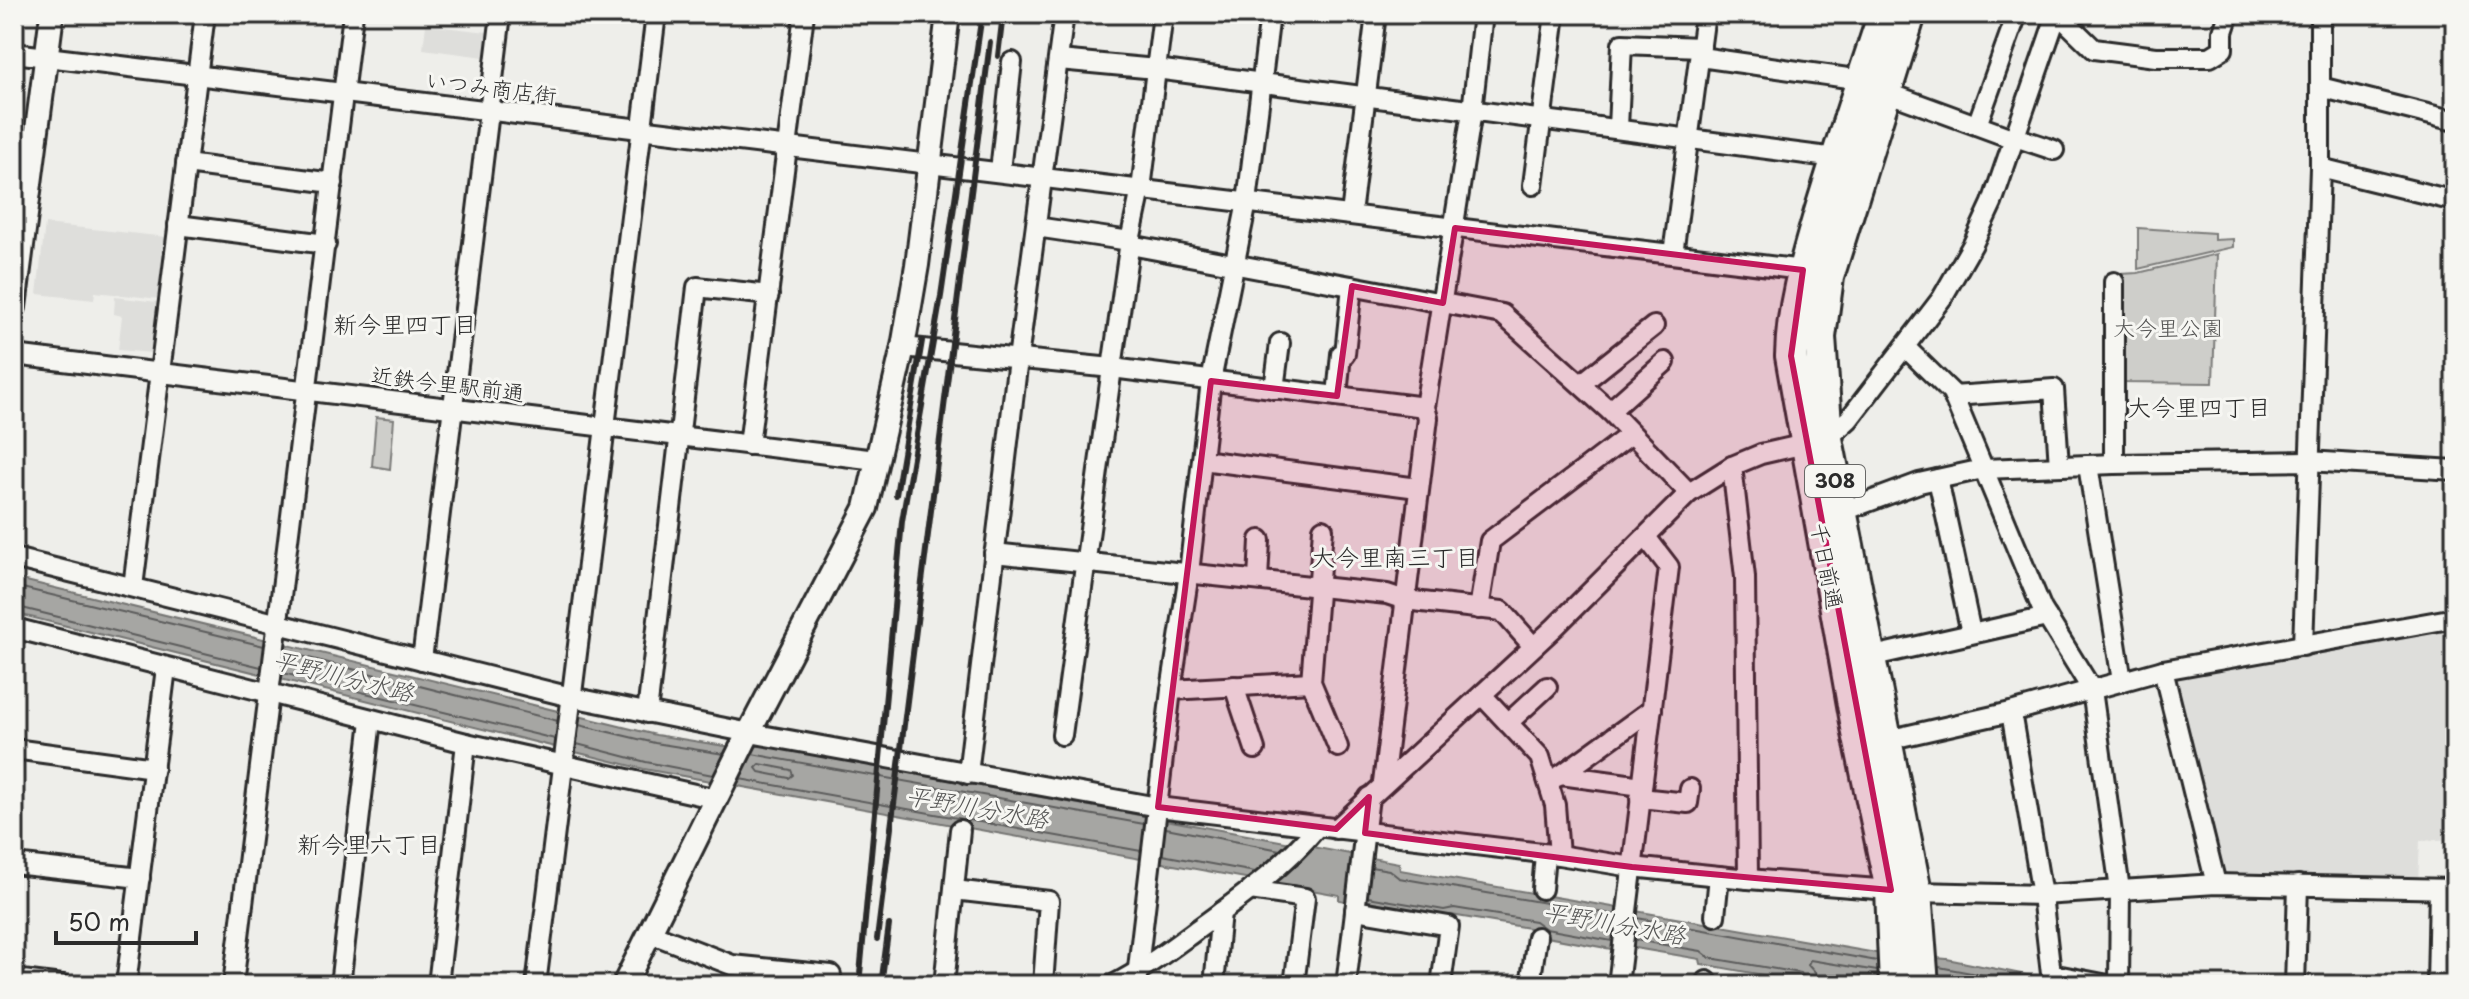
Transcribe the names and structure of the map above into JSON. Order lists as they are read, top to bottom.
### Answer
{
  "streets": {
    "highway": ["308", "千日前通"],
    "street": ["いつみ商店街", "近鉄今里駅前通"]
  },
  "crossings": [
    ["いつみ商店街", "千日前通"]
  ],
  "districts": [
    "新今里四丁目",
    "大今里四丁目",
    "大今里南三丁目",
    "新今里六丁目"
  ],
  "water": ["平野川分水路"],
  "parks": ["大今里公園"],
  "scale_bar": "50 m"
}
